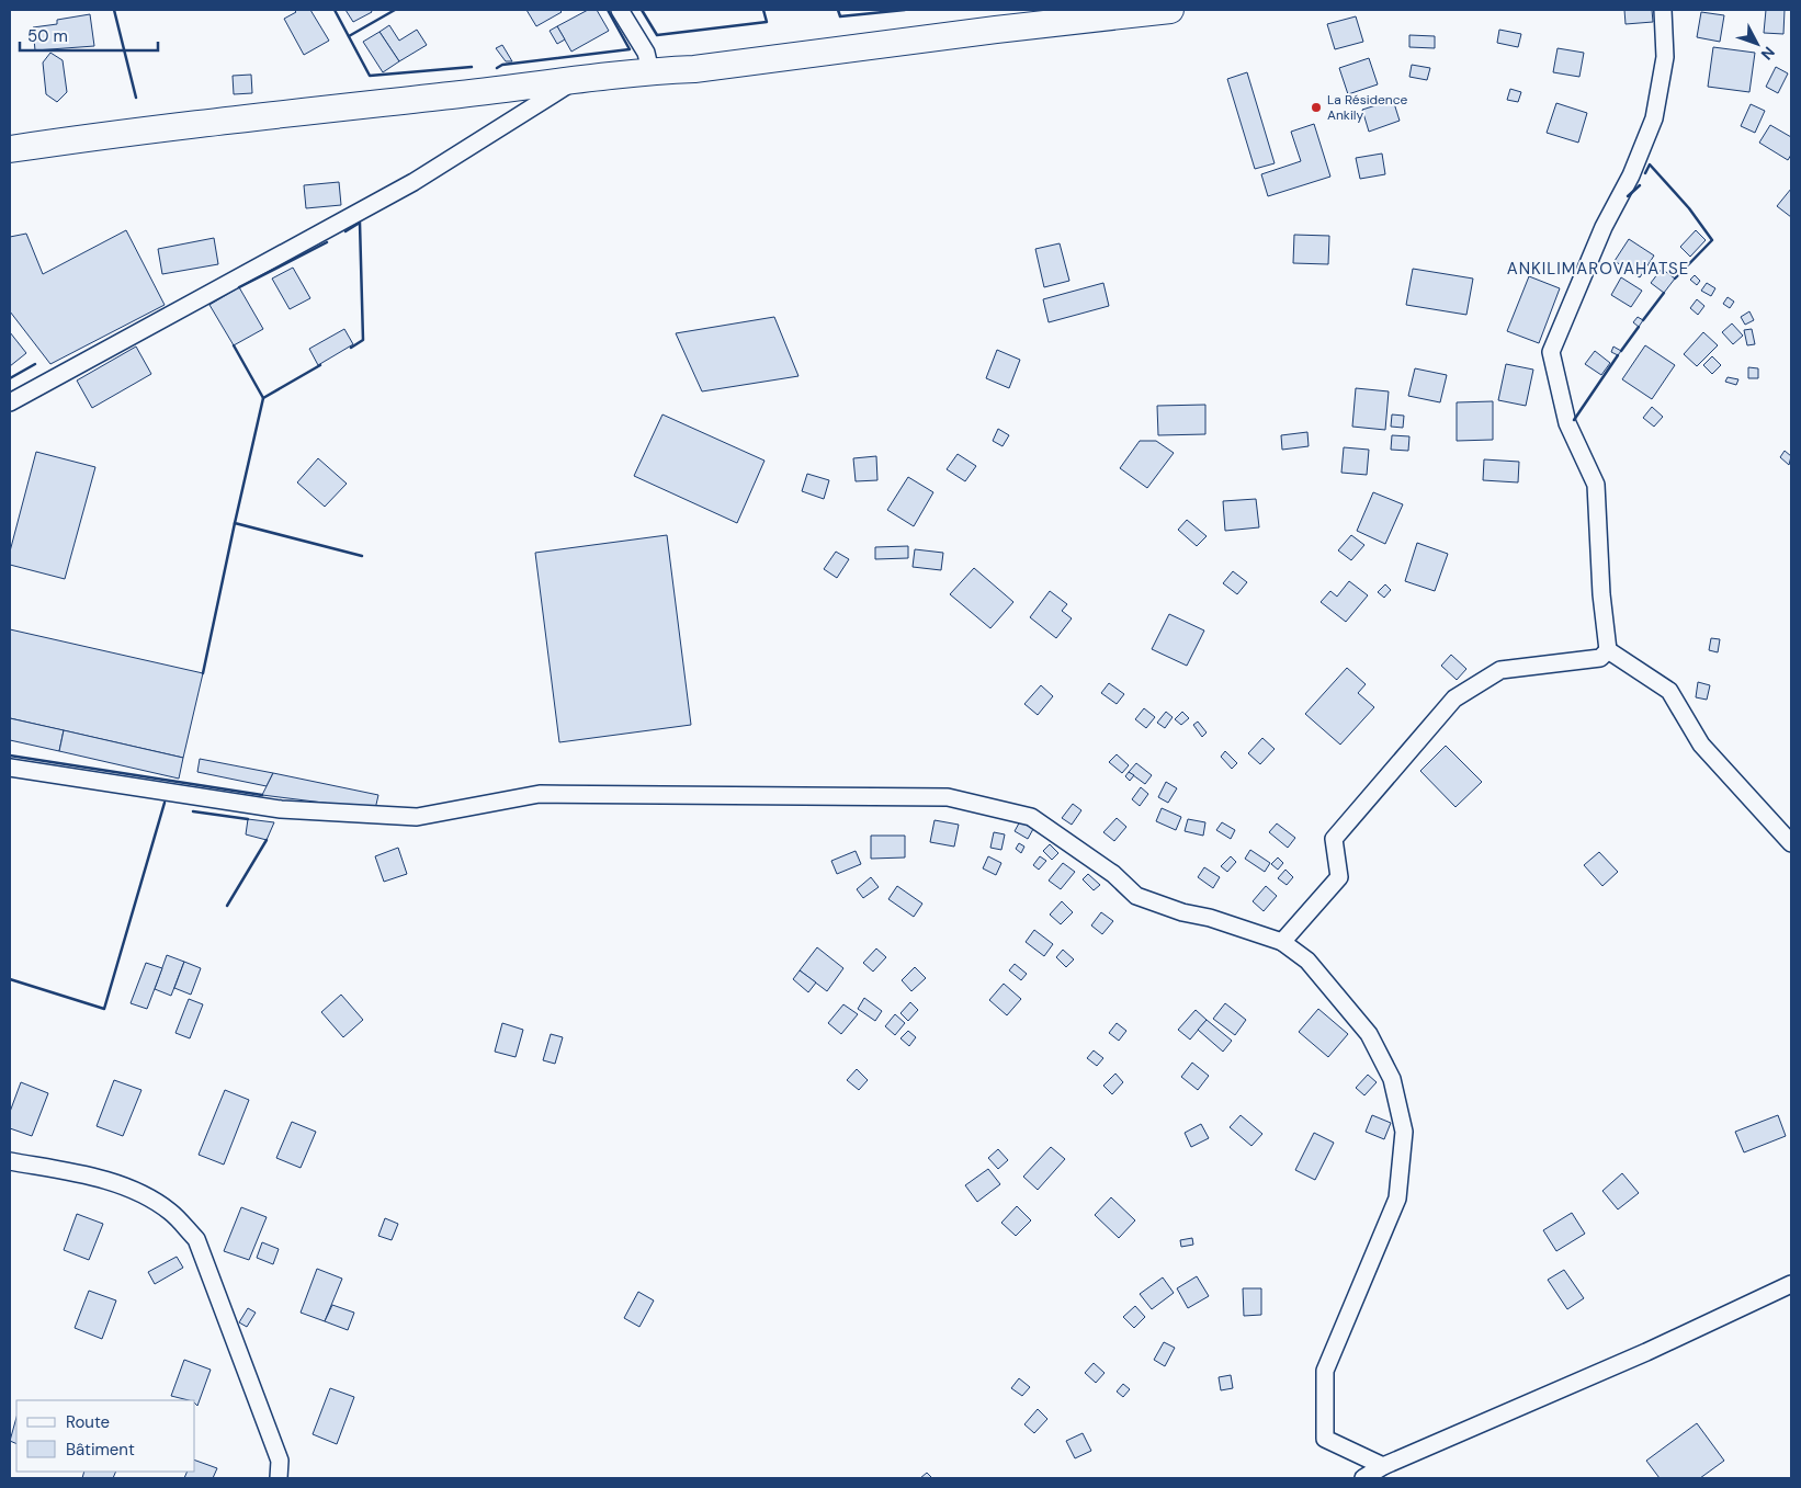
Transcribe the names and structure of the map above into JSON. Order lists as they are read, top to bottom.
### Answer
{
  "districts": ["ANKILIMAROVAHATSE"],
  "places": ["La Résidence Ankily"],
  "legend": ["Route", "Bâtiment"],
  "scale_bar": "50 m",
  "north": "bottom right"
}
